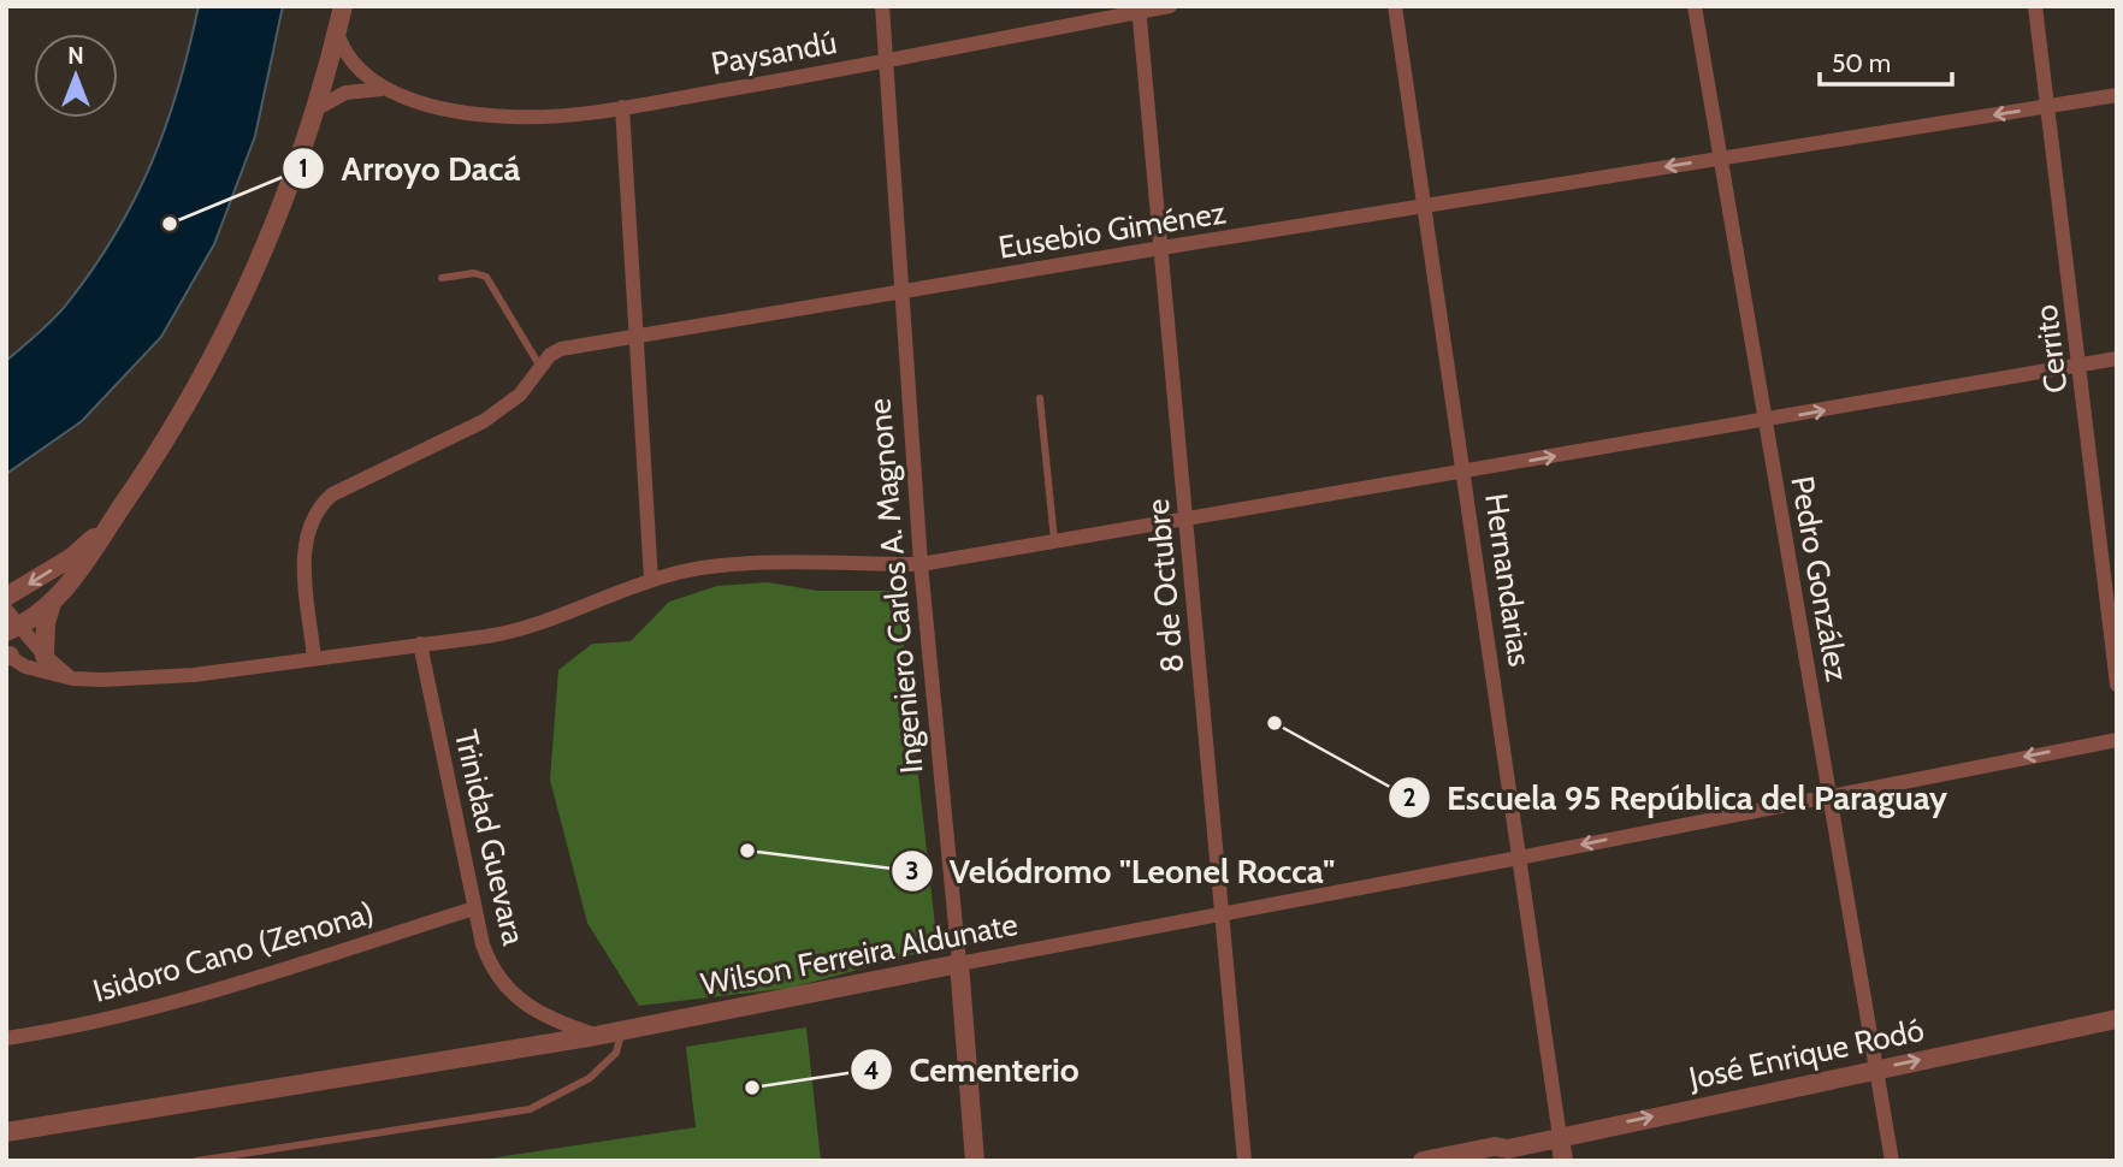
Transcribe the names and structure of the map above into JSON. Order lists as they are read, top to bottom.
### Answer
{
  "streets": {
    "street": [
      "Paysandú",
      "Eusebio Giménez",
      "Cerrito",
      "Pedro González",
      "Hernandarias",
      "Ingeniero Carlos A. Magnone",
      "8 de Octubre",
      "Trinidad Guevara",
      "Isidoro Cano (Zenona)",
      "Wilson Ferreira Aldunate",
      "José Enrique Rodó"
    ]
  },
  "crossings": [
    ["Paysandú", "Ingeniero Carlos A. Magnone"],
    ["Paysandú", "8 de Octubre"],
    ["Eusebio Giménez", "Cerrito"],
    ["Eusebio Giménez", "Pedro González"],
    ["Eusebio Giménez", "Hernandarias"],
    ["Eusebio Giménez", "Ingeniero Carlos A. Magnone"],
    ["Eusebio Giménez", "8 de Octubre"],
    ["Pedro González", "Wilson Ferreira Aldunate"],
    ["Pedro González", "José Enrique Rodó"],
    ["Hernandarias", "Wilson Ferreira Aldunate"],
    ["Hernandarias", "José Enrique Rodó"],
    ["Ingeniero Carlos A. Magnone", "Wilson Ferreira Aldunate"],
    ["8 de Octubre", "Wilson Ferreira Aldunate"],
    ["Trinidad Guevara", "Isidoro Cano (Zenona)"],
    ["Trinidad Guevara", "Wilson Ferreira Aldunate"]
  ],
  "one_way": ["José Enrique Rodó"],
  "places": [
    "Arroyo Dacá",
    "Escuela 95 República del Paraguay",
    "Velódromo \"Leonel Rocca\"",
    "Cementerio"
  ],
  "scale_bar": "50 m",
  "north": "top"
}
